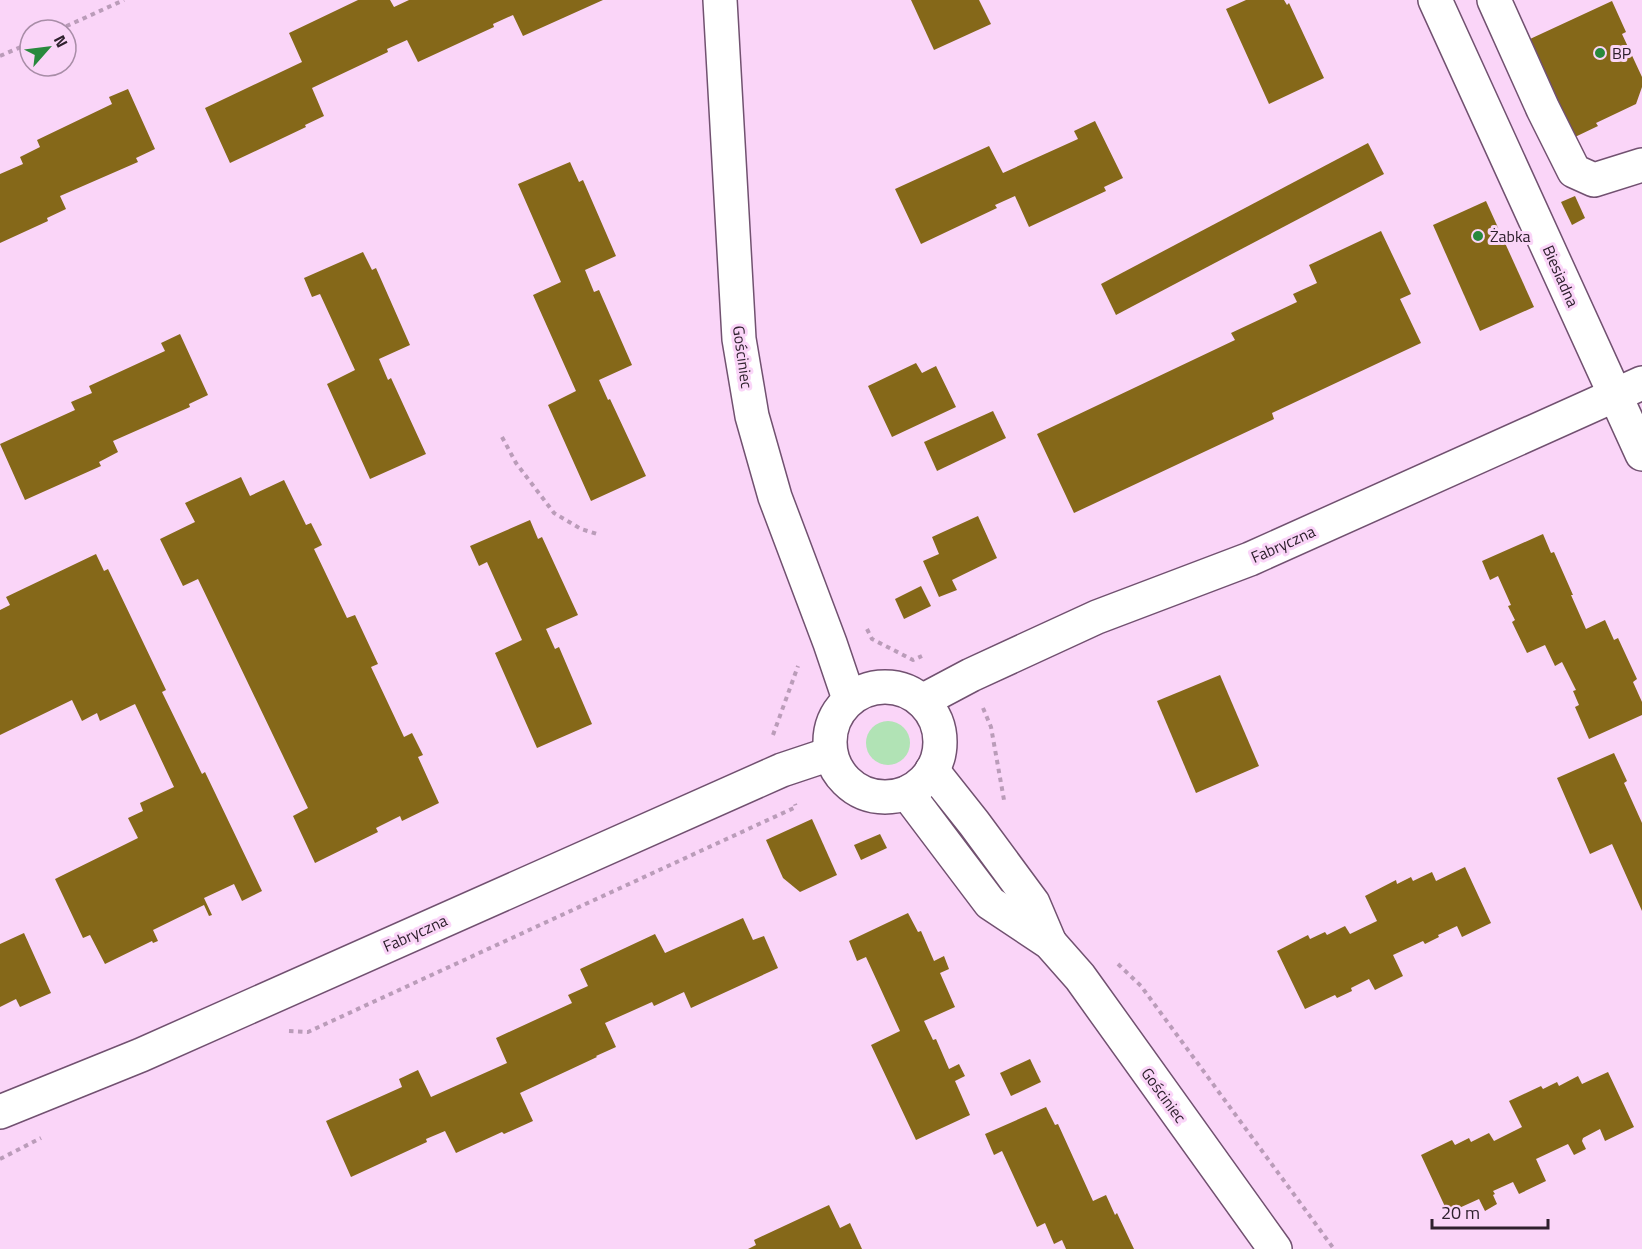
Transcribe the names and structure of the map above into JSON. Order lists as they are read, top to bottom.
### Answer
{
  "streets": {
    "street": ["Biesiadna", "Gościniec", "Fabryczna"]
  },
  "crossings": [
    ["Biesiadna", "Fabryczna"],
    ["Gościniec", "Fabryczna"]
  ],
  "places": ["BP", "Żabka"],
  "scale_bar": "20 m",
  "north": "top right"
}
